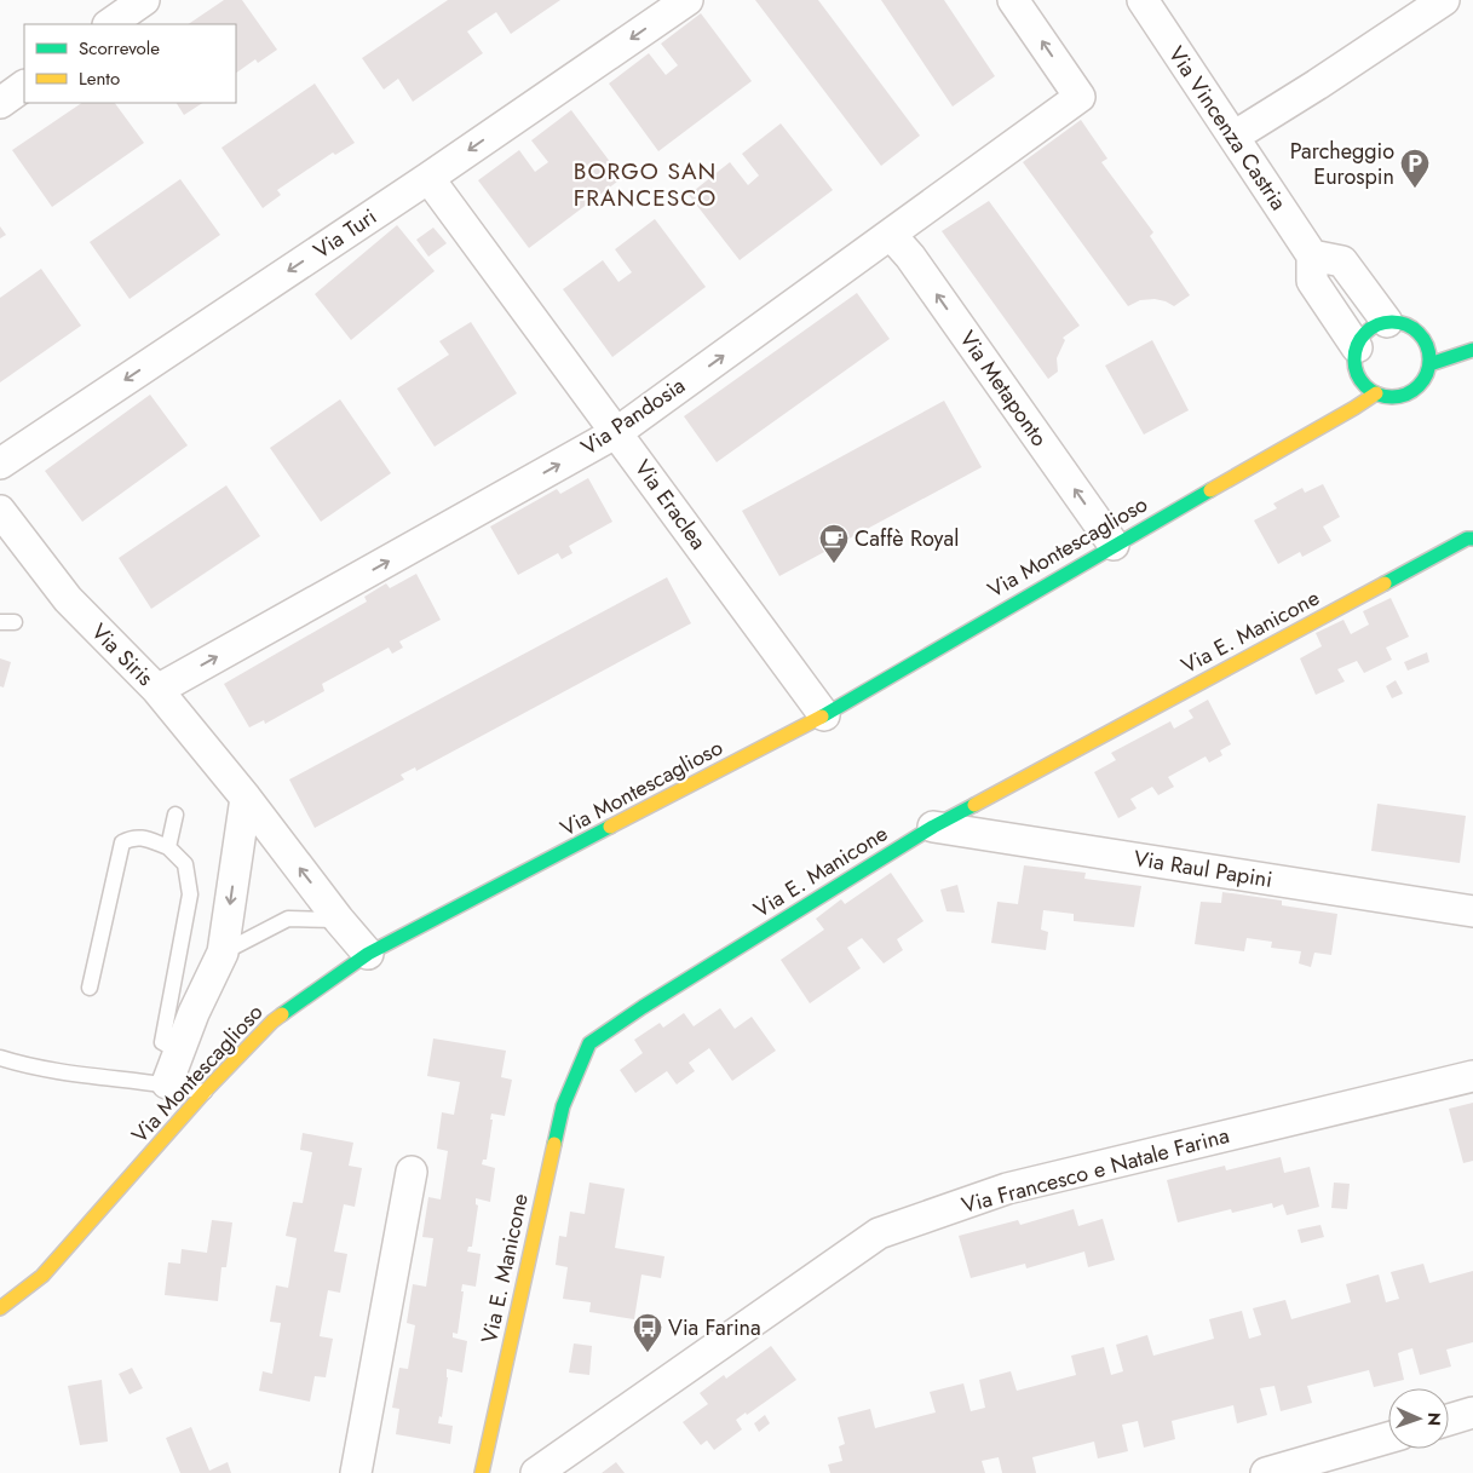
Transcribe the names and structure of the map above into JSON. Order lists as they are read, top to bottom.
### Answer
{
  "streets": {
    "main road": ["Via Montescaglioso", "Via E. Manicone"],
    "street": [
      "Via Vincenza Castria",
      "Via Turi",
      "Via Metaponto",
      "Via Pandosia",
      "Via Eraclea",
      "Via Siris",
      "Via Raul Papini",
      "Via Francesco e Natale Farina"
    ]
  },
  "crossings": [
    ["Via Vincenza Castria", "Via Montescaglioso"],
    ["Via Turi", "Via Eraclea"],
    ["Via Metaponto", "Via Pandosia"],
    ["Via Metaponto", "Via Montescaglioso"],
    ["Via Pandosia", "Via Eraclea"],
    ["Via Pandosia", "Via Siris"],
    ["Via Eraclea", "Via Montescaglioso"],
    ["Via Montescaglioso", "Via Siris"],
    ["Via E. Manicone", "Via Raul Papini"]
  ],
  "one_way": ["Via Turi", "Via Metaponto", "Via Pandosia"],
  "districts": ["BORGO SAN FRANCESCO"],
  "places": {
    "parking": ["Parcheggio Eurospin"],
    "cafe": ["Caffè Royal"],
    "bus stop": ["Via Farina"]
  },
  "legend": ["Scorrevole", "Lento"],
  "north": "right"
}
